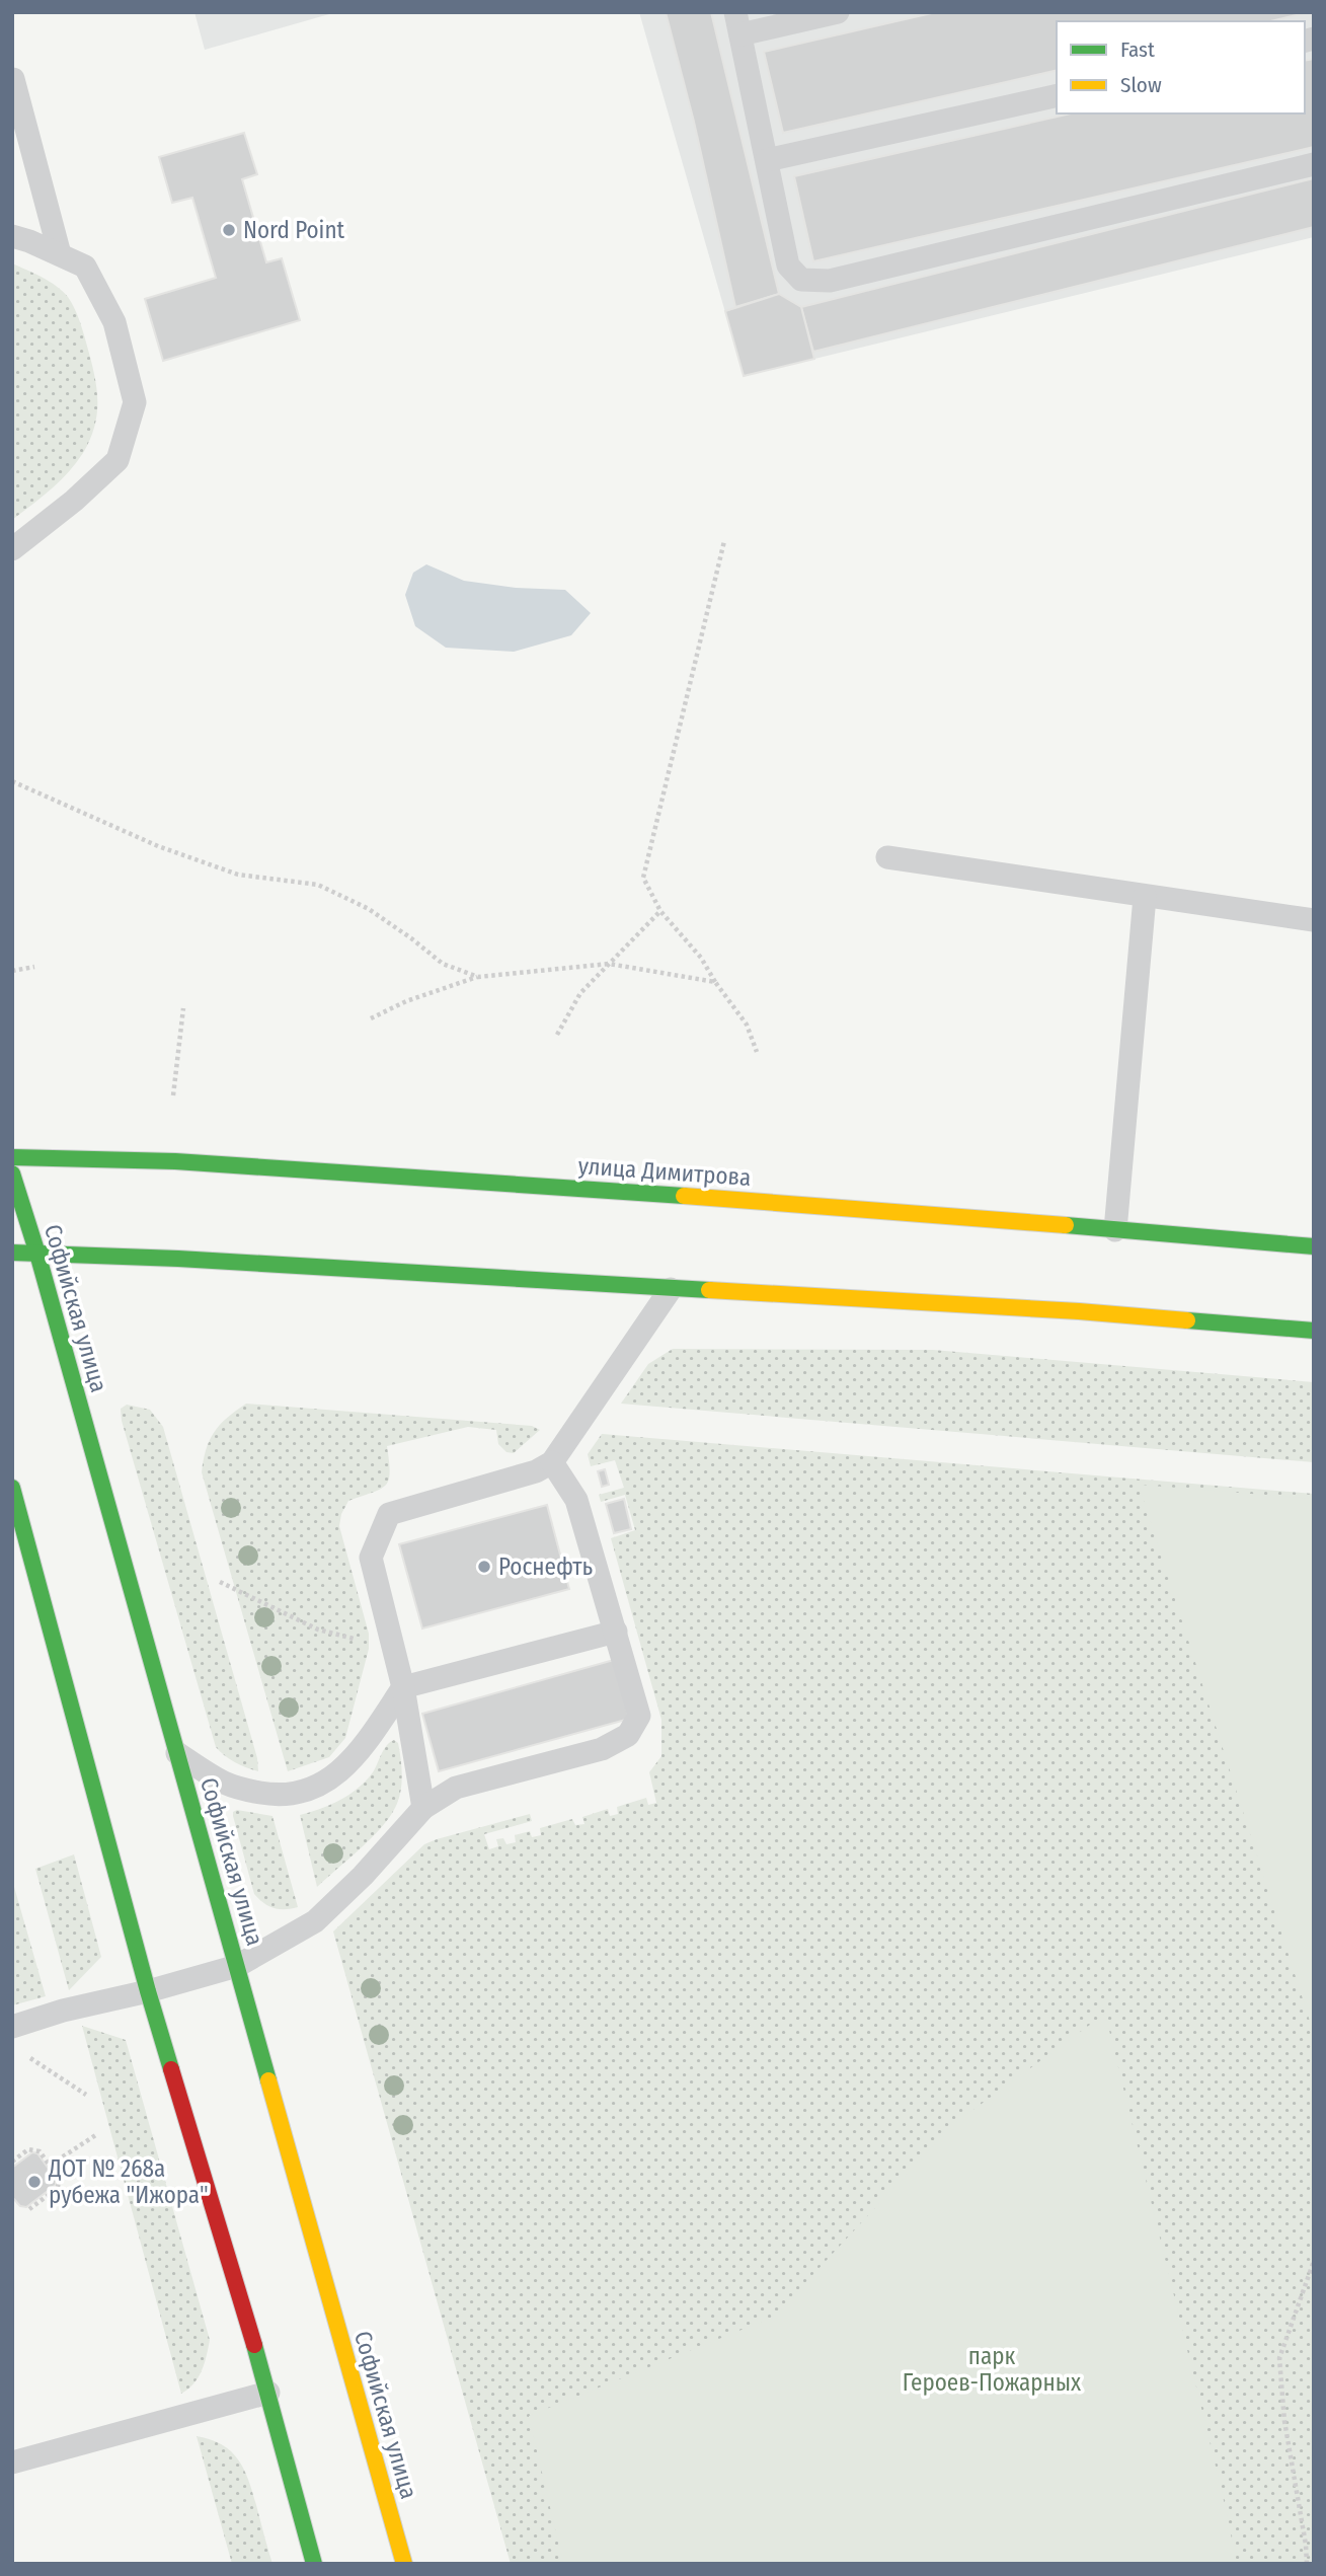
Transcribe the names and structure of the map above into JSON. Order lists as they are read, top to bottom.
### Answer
{
  "streets": {
    "main road": ["улица Димитрова", "Софийская улица"]
  },
  "parks": ["парк Героев-Пожарных"],
  "places": ["Nord Point", "Роснефть", "ДОТ № 268а рубежа \"Ижора\""],
  "legend": ["Fast", "Slow"]
}
